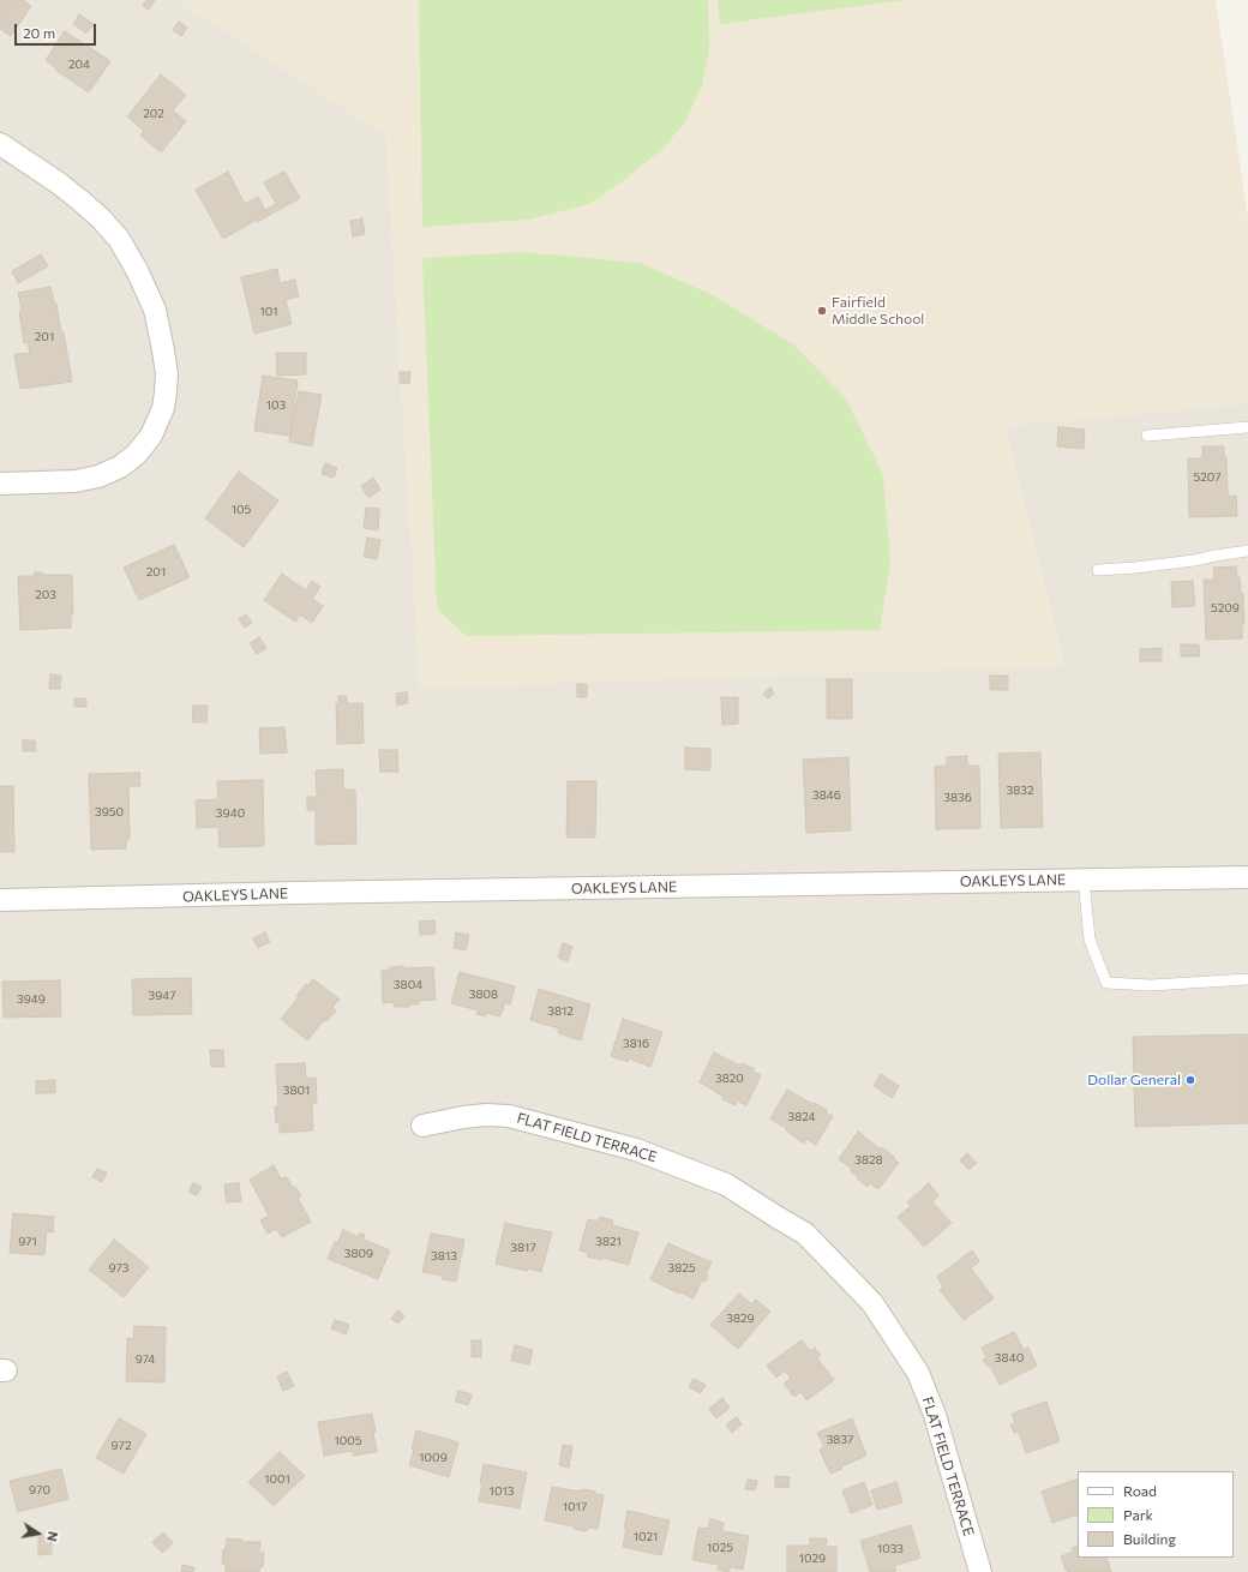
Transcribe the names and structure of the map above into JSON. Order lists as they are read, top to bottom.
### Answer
{
  "streets": {
    "street": ["OAKLEYS LANE", "FLAT FIELD TERRACE"]
  },
  "places": ["Fairfield Middle School", "Dollar General"],
  "house_numbers": [
    "204",
    "202",
    "101",
    "201",
    "103",
    "5207",
    "105",
    "201",
    "203",
    "5209",
    "3832",
    "3846",
    "3836",
    "3950",
    "3940",
    "3804",
    "3808",
    "3947",
    "3949",
    "3812",
    "3816",
    "3820",
    "3801",
    "3824",
    "3828",
    "971",
    "3821",
    "3817",
    "3809",
    "3813",
    "973",
    "3825",
    "3829",
    "3840",
    "974",
    "3837",
    "1005",
    "972",
    "1009",
    "1001",
    "970",
    "1013",
    "1017",
    "1021",
    "1025",
    "1033",
    "1029"
  ],
  "legend": ["Road", "Park", "Building"],
  "scale_bar": "20 m",
  "north": "right"
}
